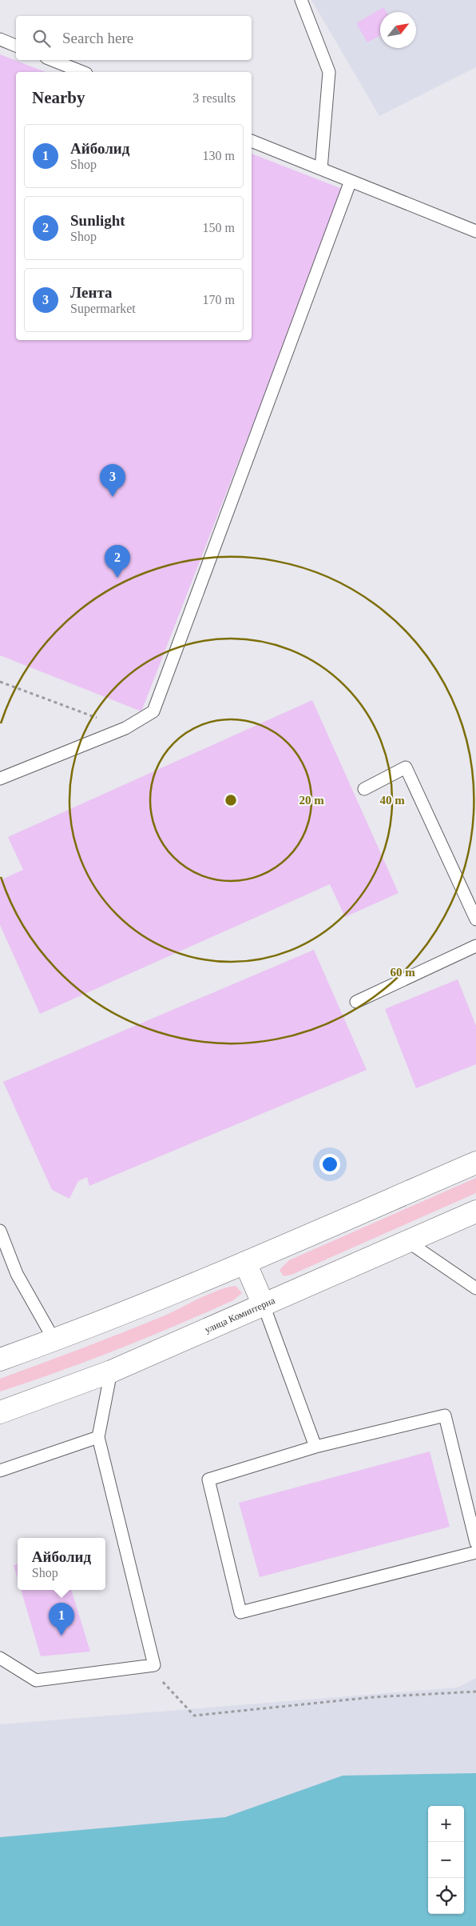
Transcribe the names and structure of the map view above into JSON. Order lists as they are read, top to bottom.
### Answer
{
  "streets": {
    "main road": ["улица Коминтерна"]
  },
  "north": "top right",
  "page": {
    "search": "Search here",
    "heading": ["Nearby", "3 results"],
    "list": [
      {
        "mark": "1",
        "name": "Айболид",
        "note": "Shop",
        "value": "130 m"
      },
      {
        "mark": "2",
        "name": "Sunlight",
        "note": "Shop",
        "value": "150 m"
      },
      {
        "mark": "3",
        "name": "Лента",
        "note": "Supermarket",
        "value": "170 m"
      }
    ],
    "pins": ["3", "2", "1"],
    "popup": ["Айболид", "Shop"],
    "map_buttons": ["+", "−"]
  },
  "rings": ["20 m", "40 m", "60 m"]
}
